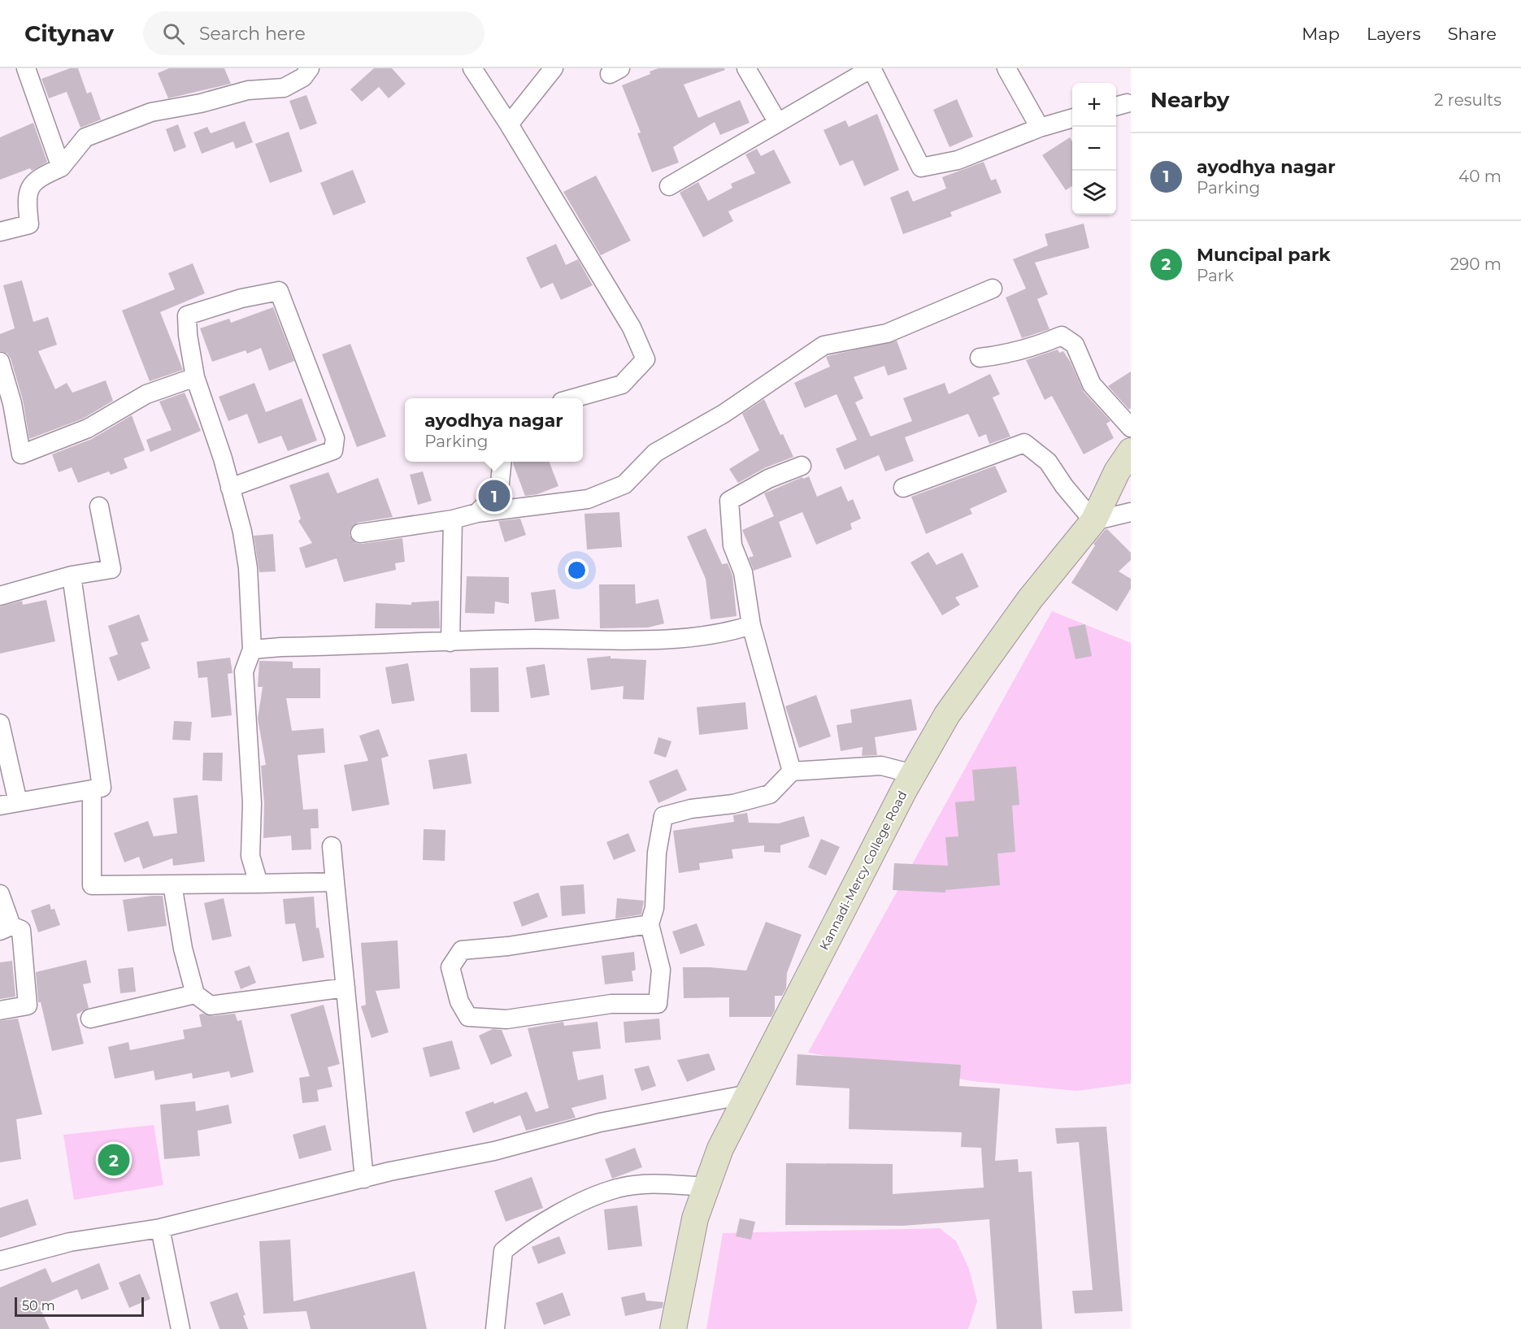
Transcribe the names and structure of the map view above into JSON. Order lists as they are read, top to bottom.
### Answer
{
  "streets": {
    "main road": ["Kannadi-Mercy College Road"]
  },
  "scale_bar": "50 m",
  "page": {
    "header": "Citynav",
    "search": "Search here",
    "nav": ["Map", "Layers", "Share"],
    "heading": ["Nearby", "2 results"],
    "map_buttons": ["+", "−"],
    "list": [
      {
        "mark": "1",
        "name": "ayodhya nagar",
        "note": "Parking",
        "value": "40 m"
      },
      {
        "mark": "2",
        "name": "Muncipal park",
        "note": "Park",
        "value": "290 m"
      }
    ],
    "popup": ["ayodhya nagar", "Parking"],
    "pins": ["1", "2"],
    "scale": "50 m"
  }
}
